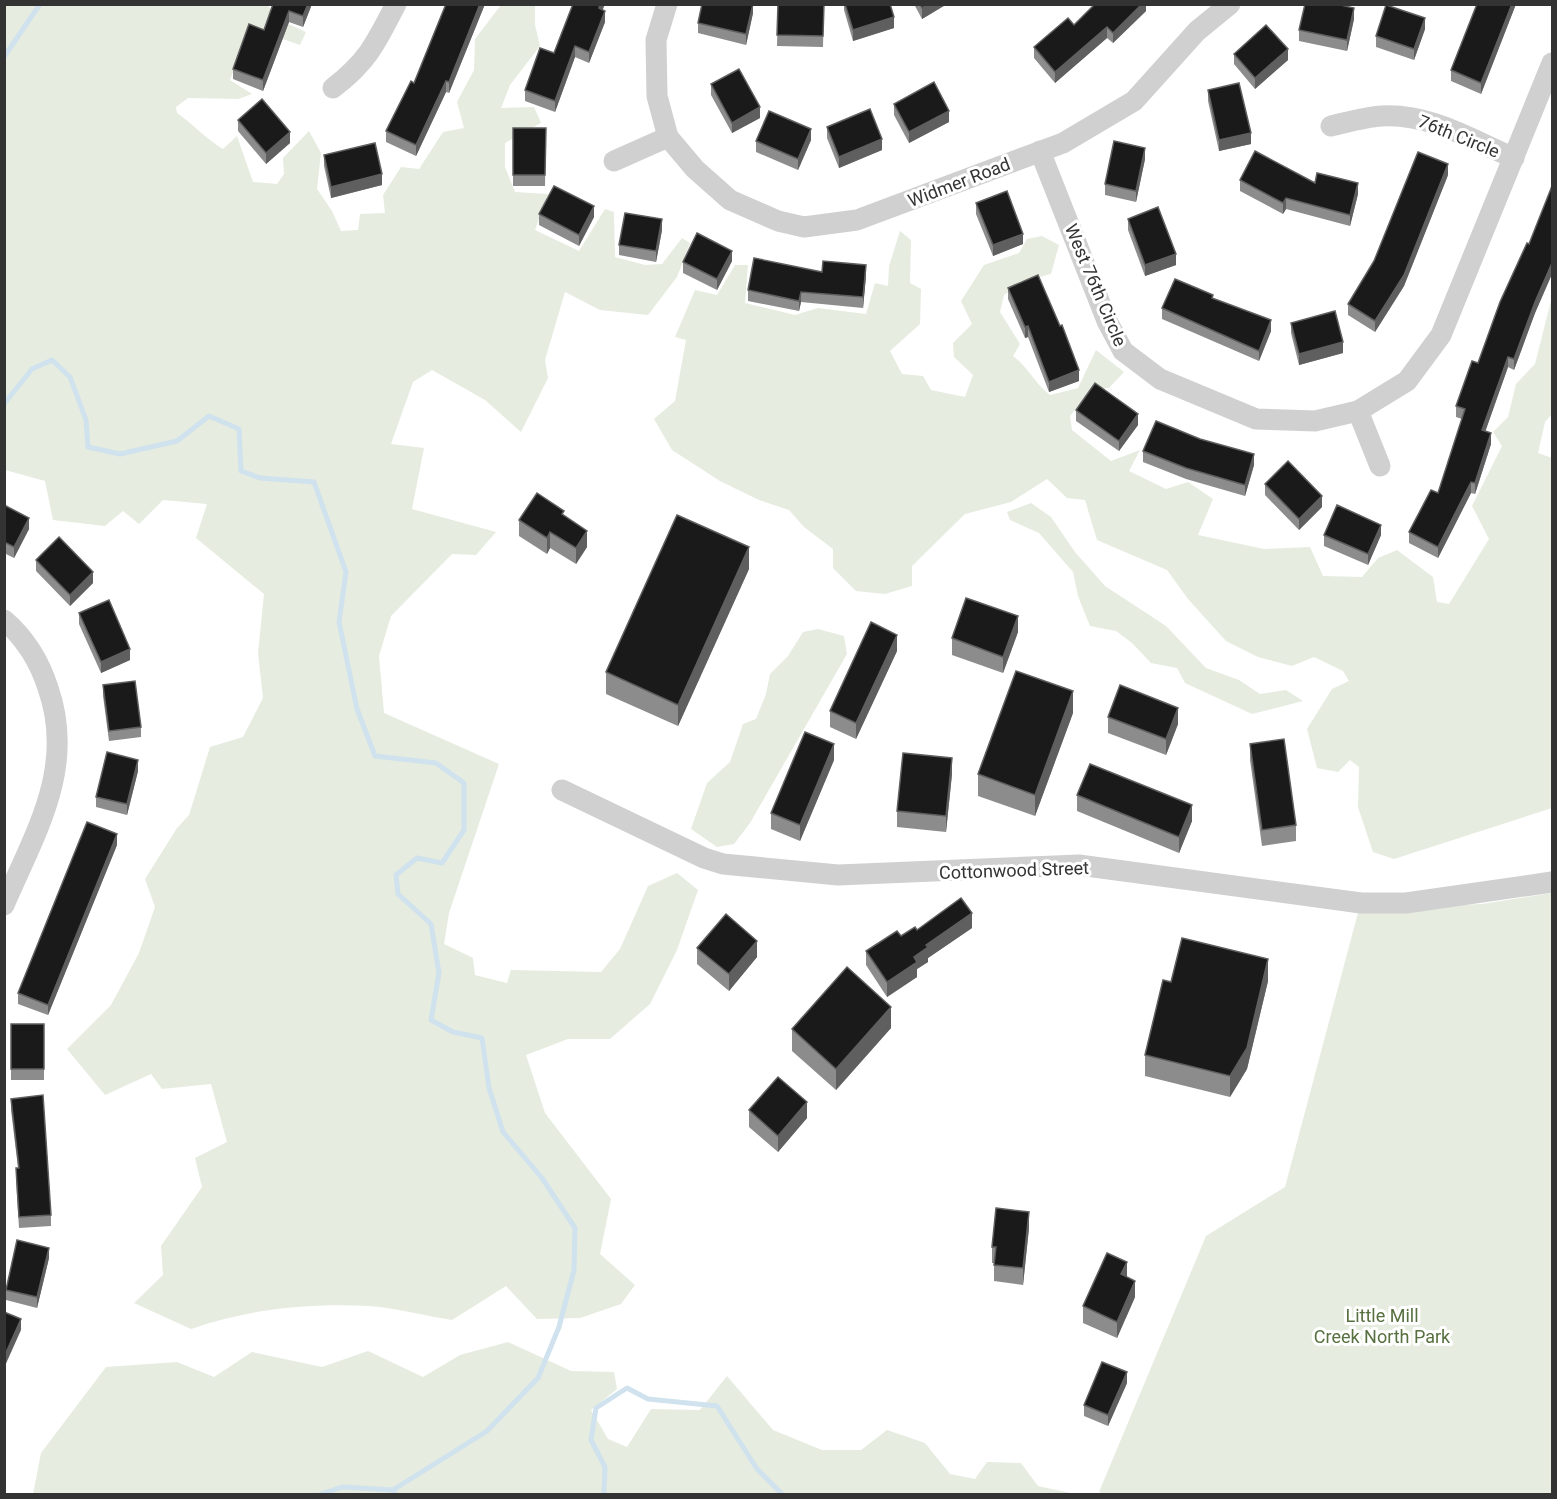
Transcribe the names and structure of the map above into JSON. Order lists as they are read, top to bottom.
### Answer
{
  "streets": {
    "street": [
      "76th Circle",
      "Widmer Road",
      "West 76th Circle",
      "Cottonwood Street"
    ]
  },
  "crossings": [
    ["76th Circle", "West 76th Circle"],
    ["Widmer Road", "West 76th Circle"]
  ],
  "parks": ["Little Mill Creek North Park"]
}
